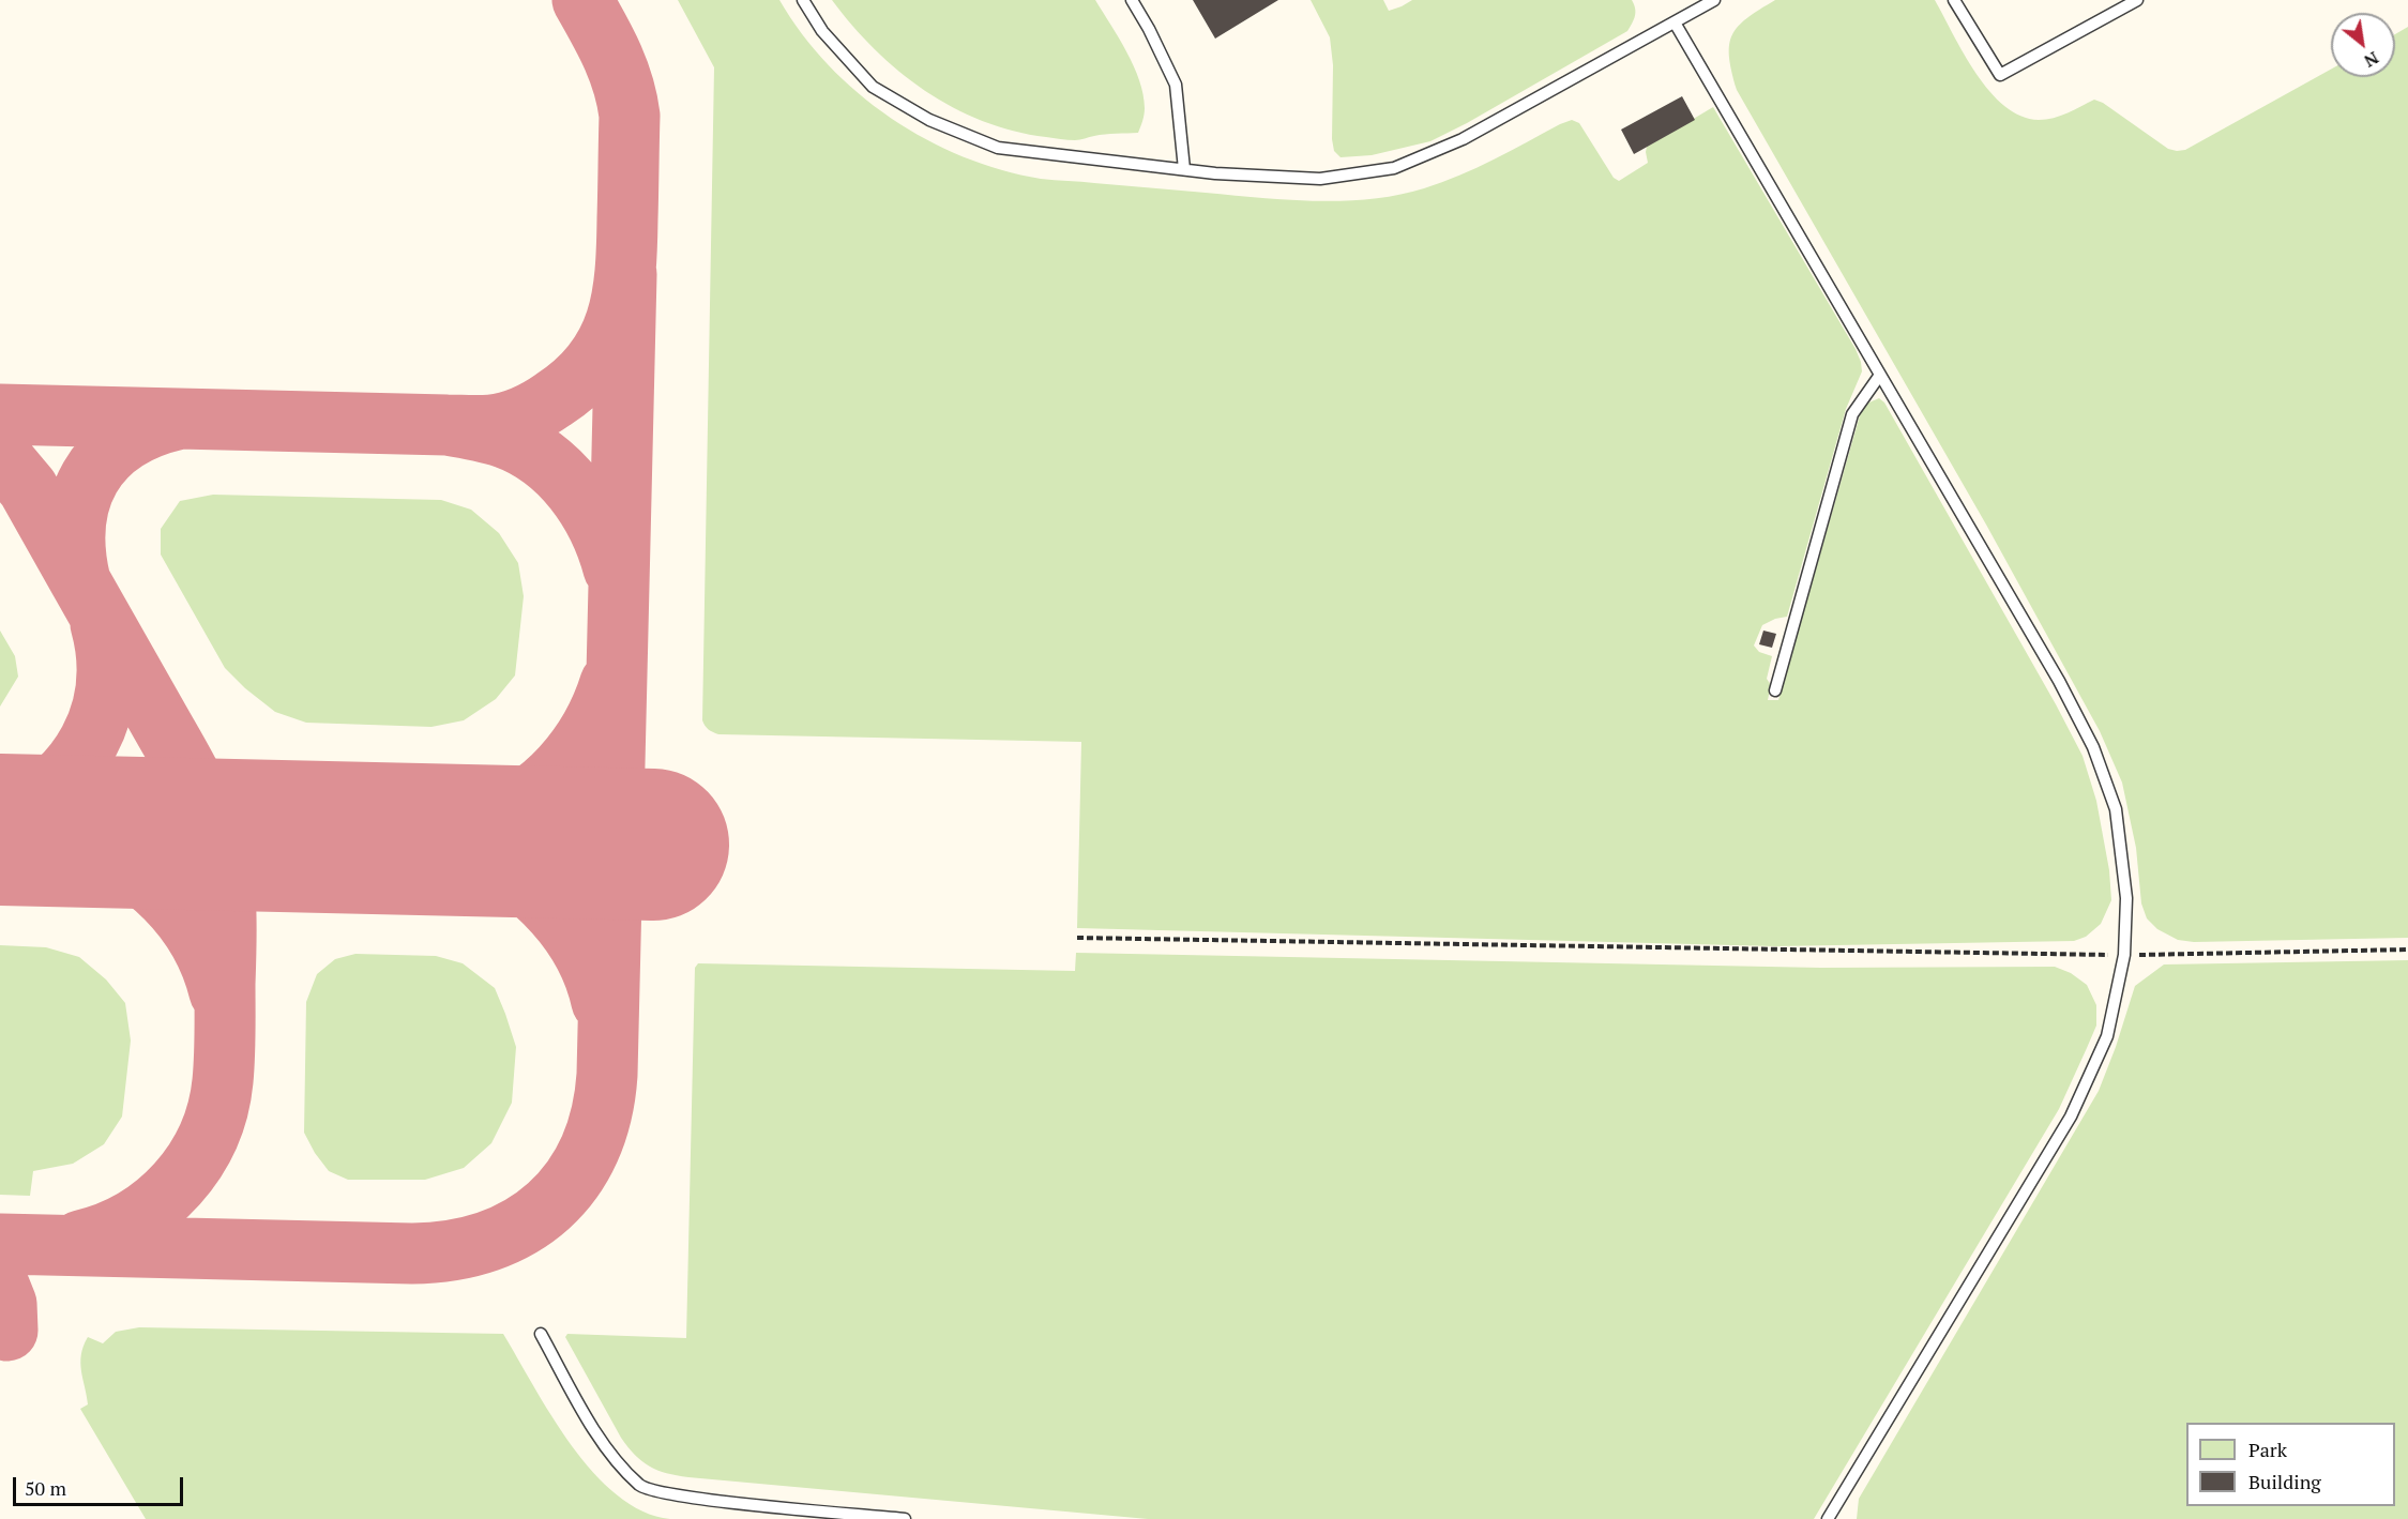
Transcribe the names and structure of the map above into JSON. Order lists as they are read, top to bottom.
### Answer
{
  "legend": ["Park", "Building"],
  "scale_bar": "50 m",
  "north": "bottom right"
}
